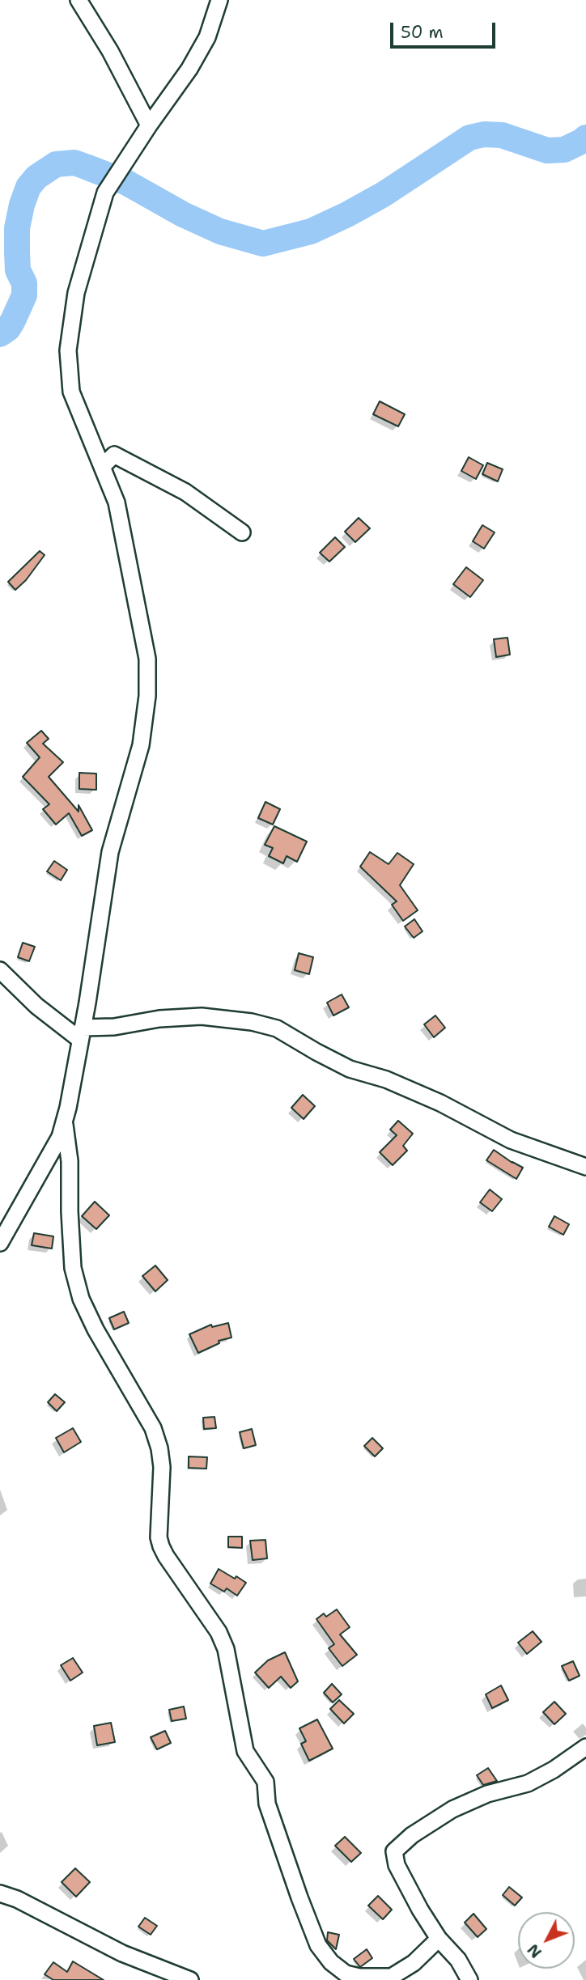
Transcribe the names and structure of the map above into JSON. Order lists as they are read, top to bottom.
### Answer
{
  "scale_bar": "50 m",
  "north": "bottom left"
}
